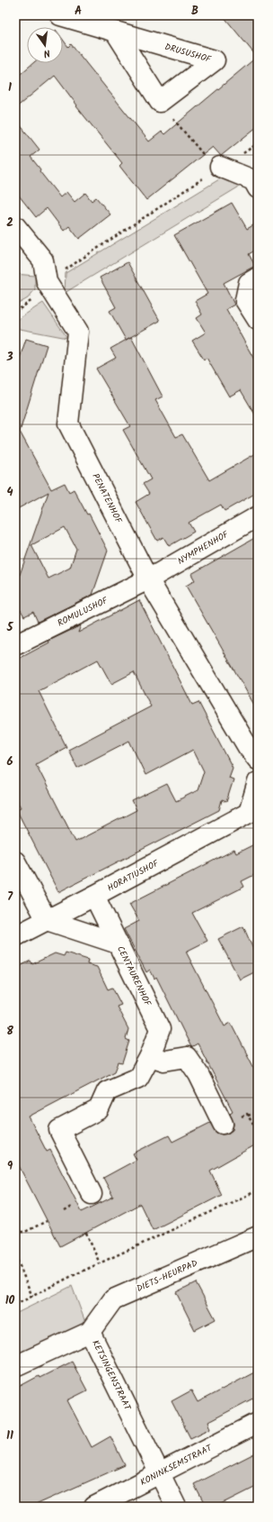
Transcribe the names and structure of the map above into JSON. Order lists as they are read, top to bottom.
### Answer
{
  "streets": {
    "street": [
      "DRUSUSHOF",
      "PENATENHOF",
      "NYMPHENHOF",
      "ROMULUSHOF",
      "HORATIUSHOF",
      "CENTAURENHOF",
      "DIETS-HEURPAD",
      "KETSINGENSTRAAT",
      "KONINKSEMSTRAAT"
    ]
  },
  "crossings": [
    ["PENATENHOF", "NYMPHENHOF"],
    ["PENATENHOF", "ROMULUSHOF"],
    ["NYMPHENHOF", "ROMULUSHOF"],
    ["HORATIUSHOF", "CENTAURENHOF"],
    ["DIETS-HEURPAD", "KETSINGENSTRAAT"],
    ["KETSINGENSTRAAT", "KONINKSEMSTRAAT"]
  ],
  "north": "bottom",
  "grid": {
    "columns": ["A", "B"],
    "rows": [
      "1",
      "2",
      "3",
      "4",
      "5",
      "6",
      "7",
      "8",
      "9",
      "10",
      "11"
    ]
  }
}
